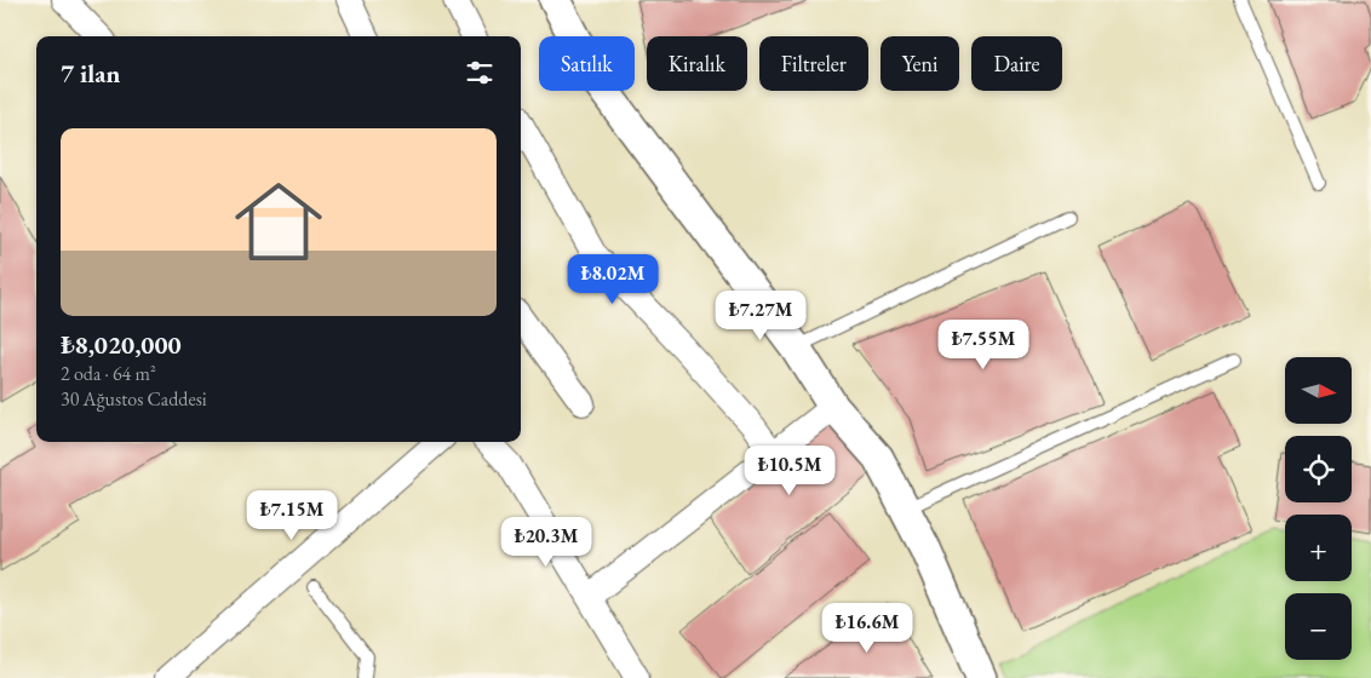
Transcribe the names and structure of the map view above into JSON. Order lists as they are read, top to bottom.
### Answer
{
  "north": "right",
  "page": {
    "chip": [
      "Satılık",
      "Kiralık",
      "Filtreler",
      "Yeni",
      "Daire"
    ],
    "heading": "7 ilan",
    "list": [
      {
        "name": "₺8,020,000",
        "note": "2 oda · 64 m² · 30 Ağustos Caddesi"
      }
    ],
    "price": [
      "₺8.02M",
      "₺7.27M",
      "₺7.55M",
      "₺10.5M",
      "₺7.15M",
      "₺20.3M",
      "₺16.6M"
    ],
    "map_buttons": ["+", "−"]
  }
}
